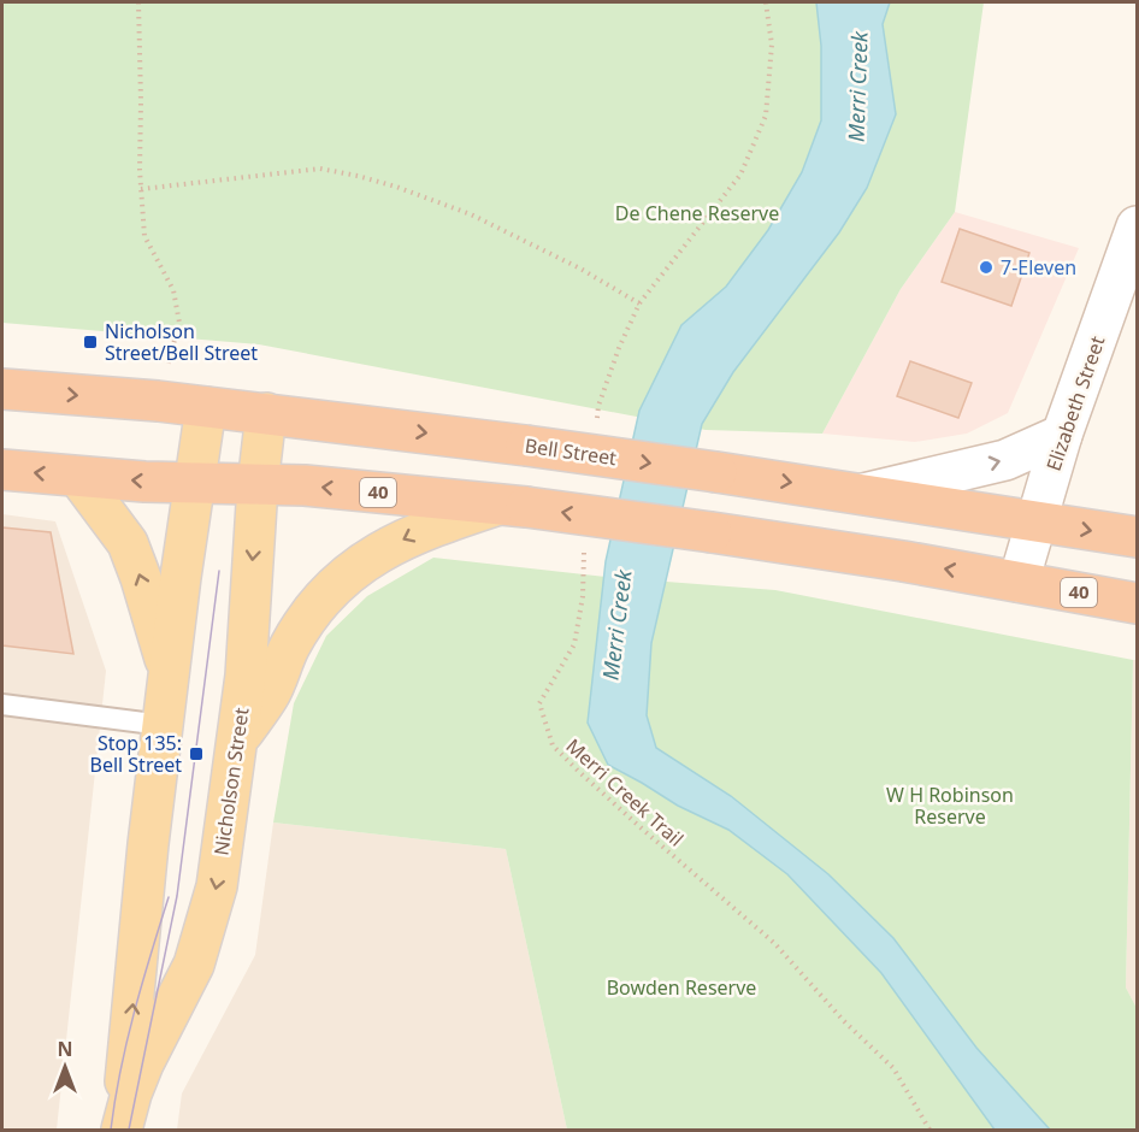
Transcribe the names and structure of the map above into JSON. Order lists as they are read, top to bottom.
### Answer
{
  "streets": {
    "highway": ["Bell Street", "40"],
    "main road": ["Elizabeth Street", "Nicholson Street"],
    "path": ["Merri Creek Trail"]
  },
  "crossings": [
    ["Elizabeth Street", "Bell Street"],
    ["Elizabeth Street", "40"],
    ["Bell Street", "Nicholson Street"],
    ["40", "Nicholson Street"]
  ],
  "water": ["Merri Creek"],
  "parks": ["De Chene Reserve", "W H Robinson Reserve", "Bowden Reserve"],
  "places": {
    "other": ["7-Eleven"],
    "transit": ["Nicholson Street/Bell Street", "Stop 135: Bell Street"]
  },
  "north": "top"
}
